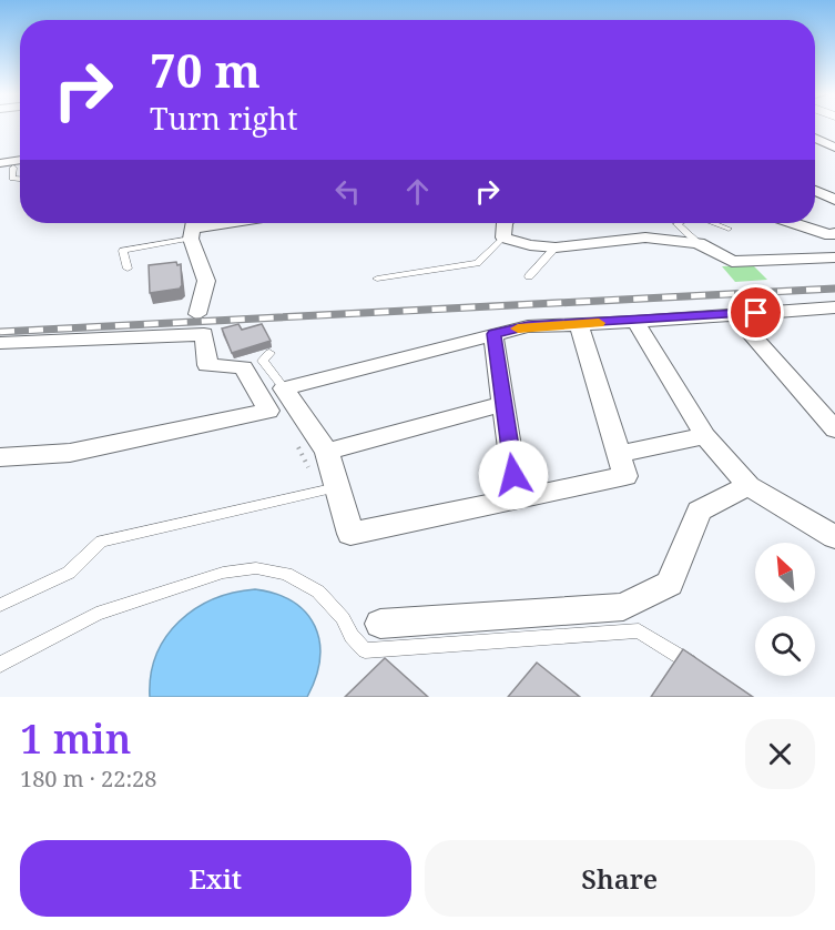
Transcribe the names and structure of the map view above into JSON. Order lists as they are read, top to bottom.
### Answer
{
  "north": "top left",
  "page": {
    "turn": ["70 m", "Turn right"],
    "heading": ["1 min", "180 m · 22:28"],
    "buttons": ["Exit", "Share"]
  }
}
